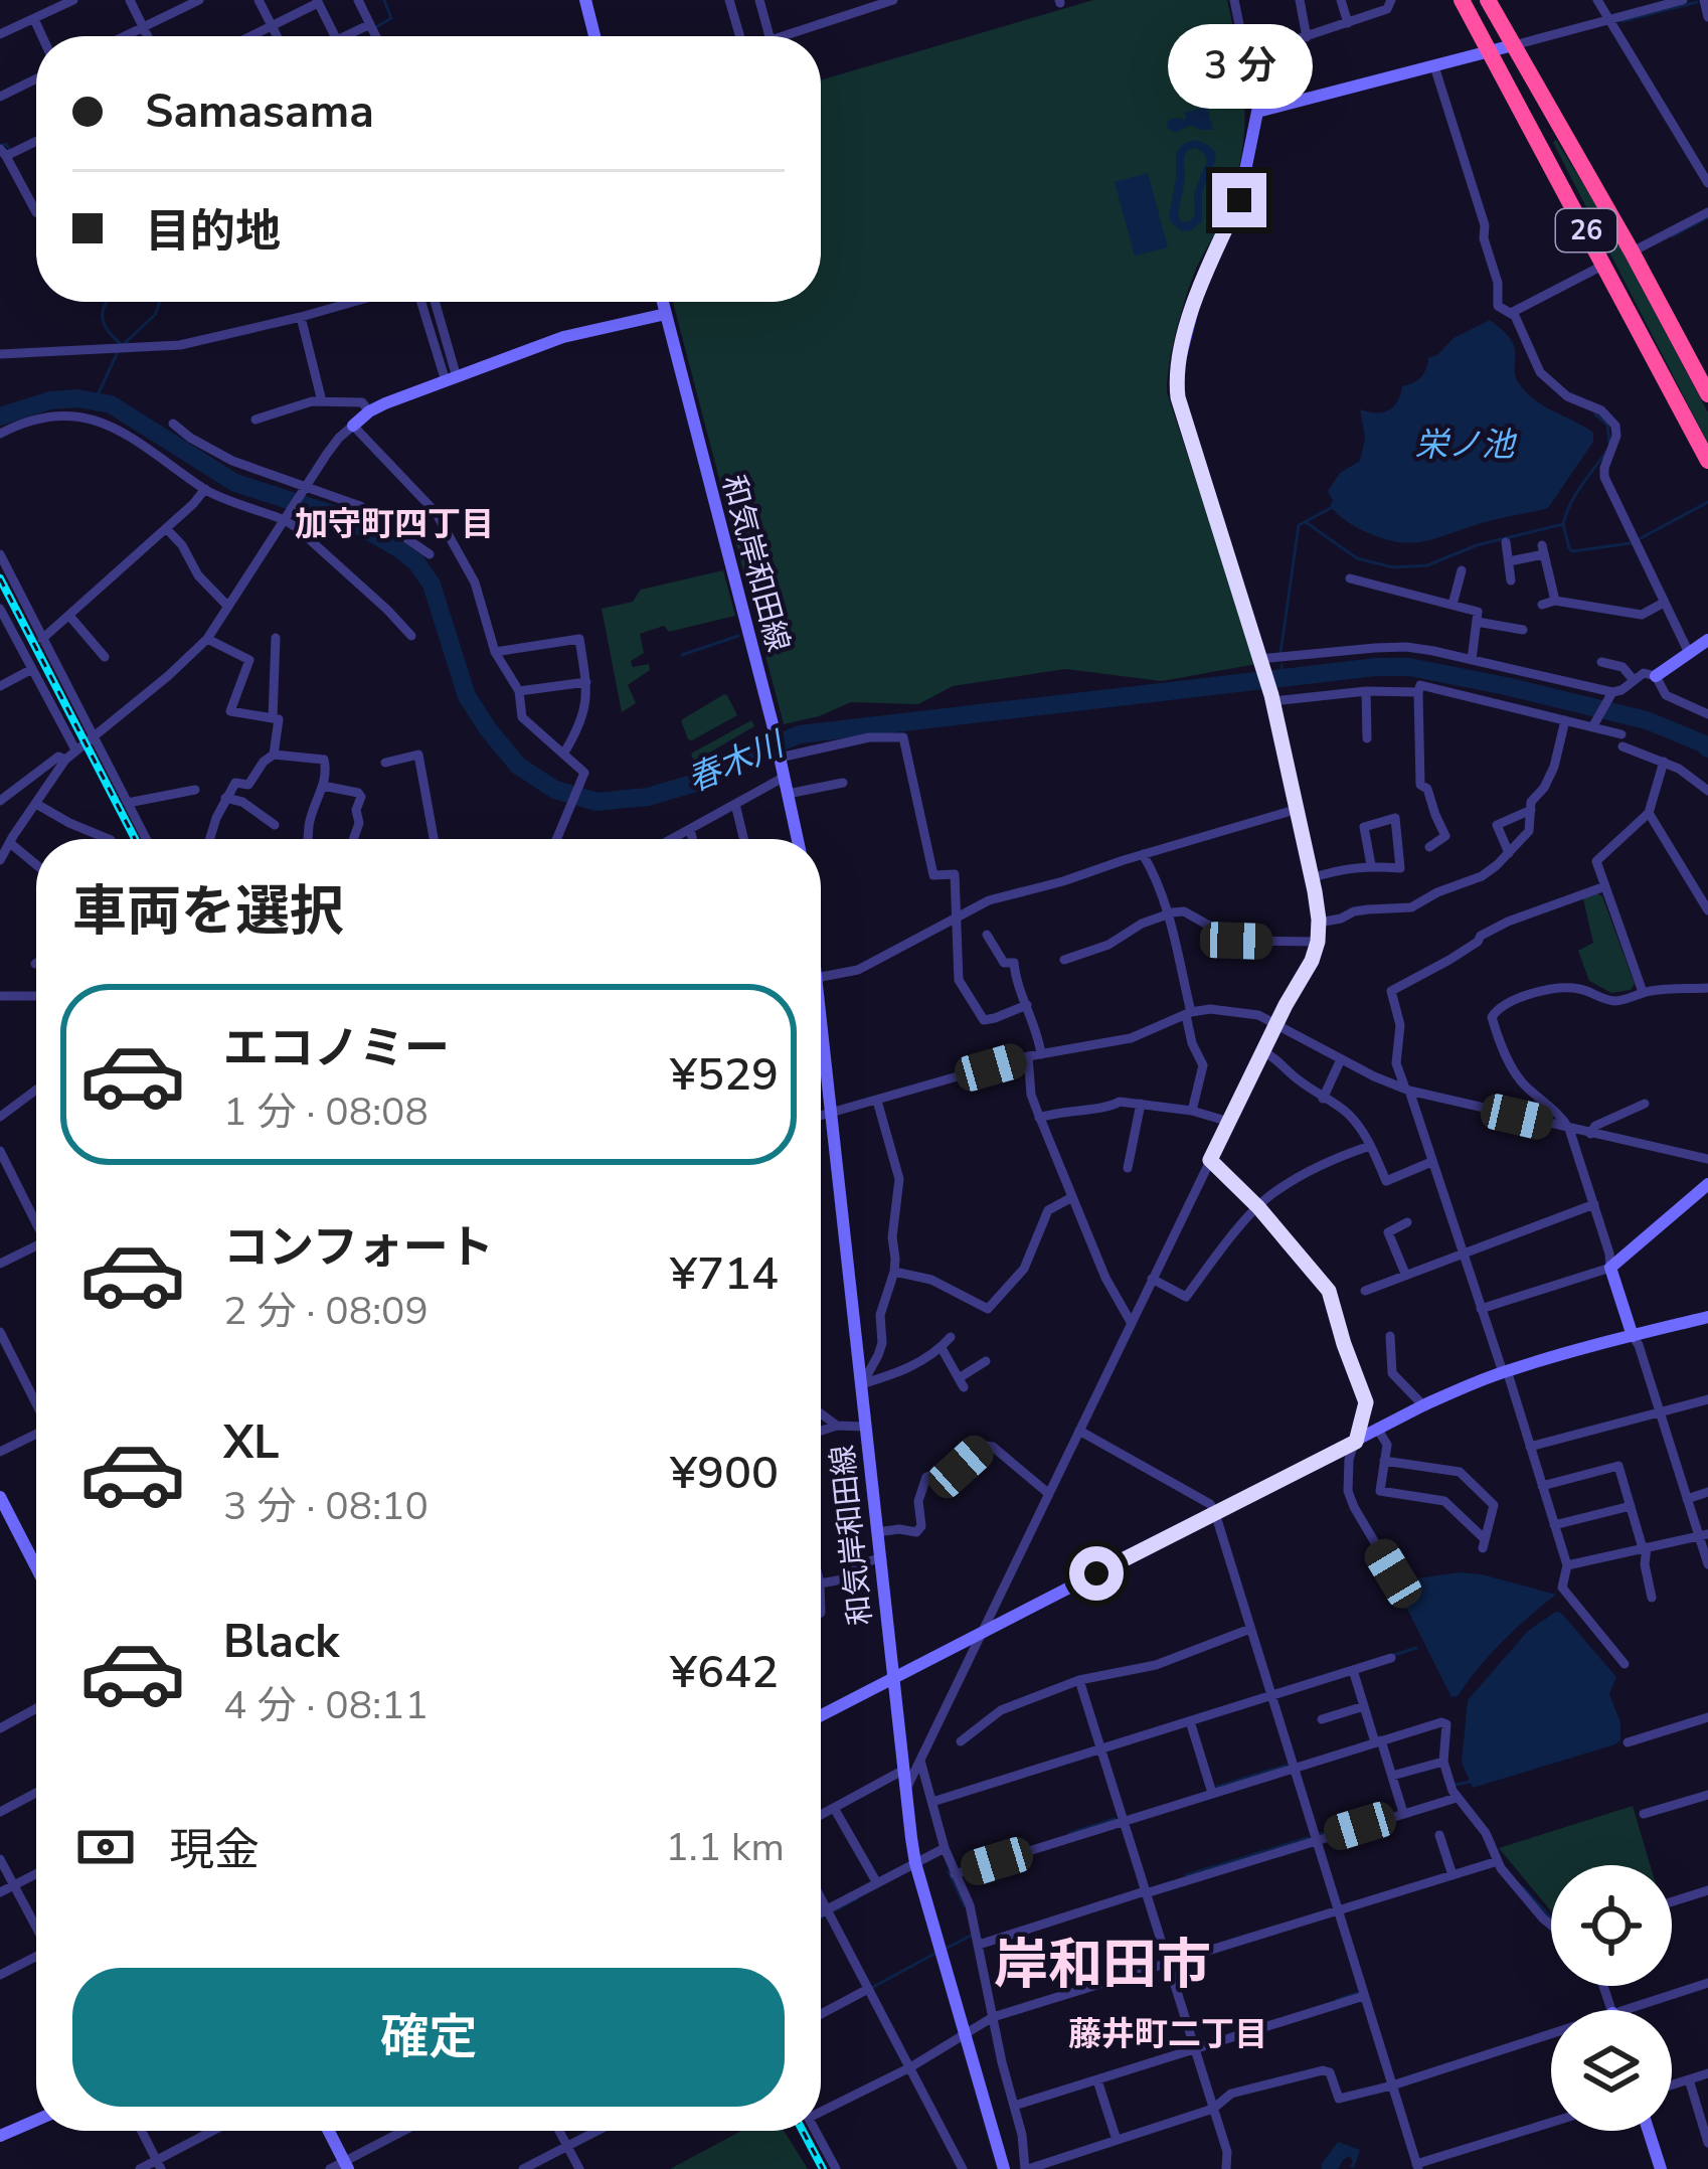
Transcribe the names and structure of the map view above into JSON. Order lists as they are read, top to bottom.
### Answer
{
  "streets": {
    "highway": ["26"],
    "street": ["和気岸和田線"]
  },
  "districts": ["加守町四丁目", "岸和田市", "藤井町二丁目"],
  "water": ["栄ノ池", "春木川"],
  "page": {
    "bubble": "3 分",
    "banner": ["Samasama", "目的地"],
    "heading": "車両を選択",
    "list": [
      {
        "name": "エコノミー",
        "note": "1 分 · 08:08",
        "value": "¥529"
      },
      {
        "name": "コンフォート",
        "note": "2 分 · 08:09",
        "value": "¥714"
      },
      {
        "name": "XL",
        "note": "3 分 · 08:10",
        "value": "¥900"
      },
      {
        "name": "Black",
        "note": "4 分 · 08:11",
        "value": "¥642"
      }
    ],
    "pay": ["現金", "1.1 km"],
    "buttons": "確定"
  }
}
